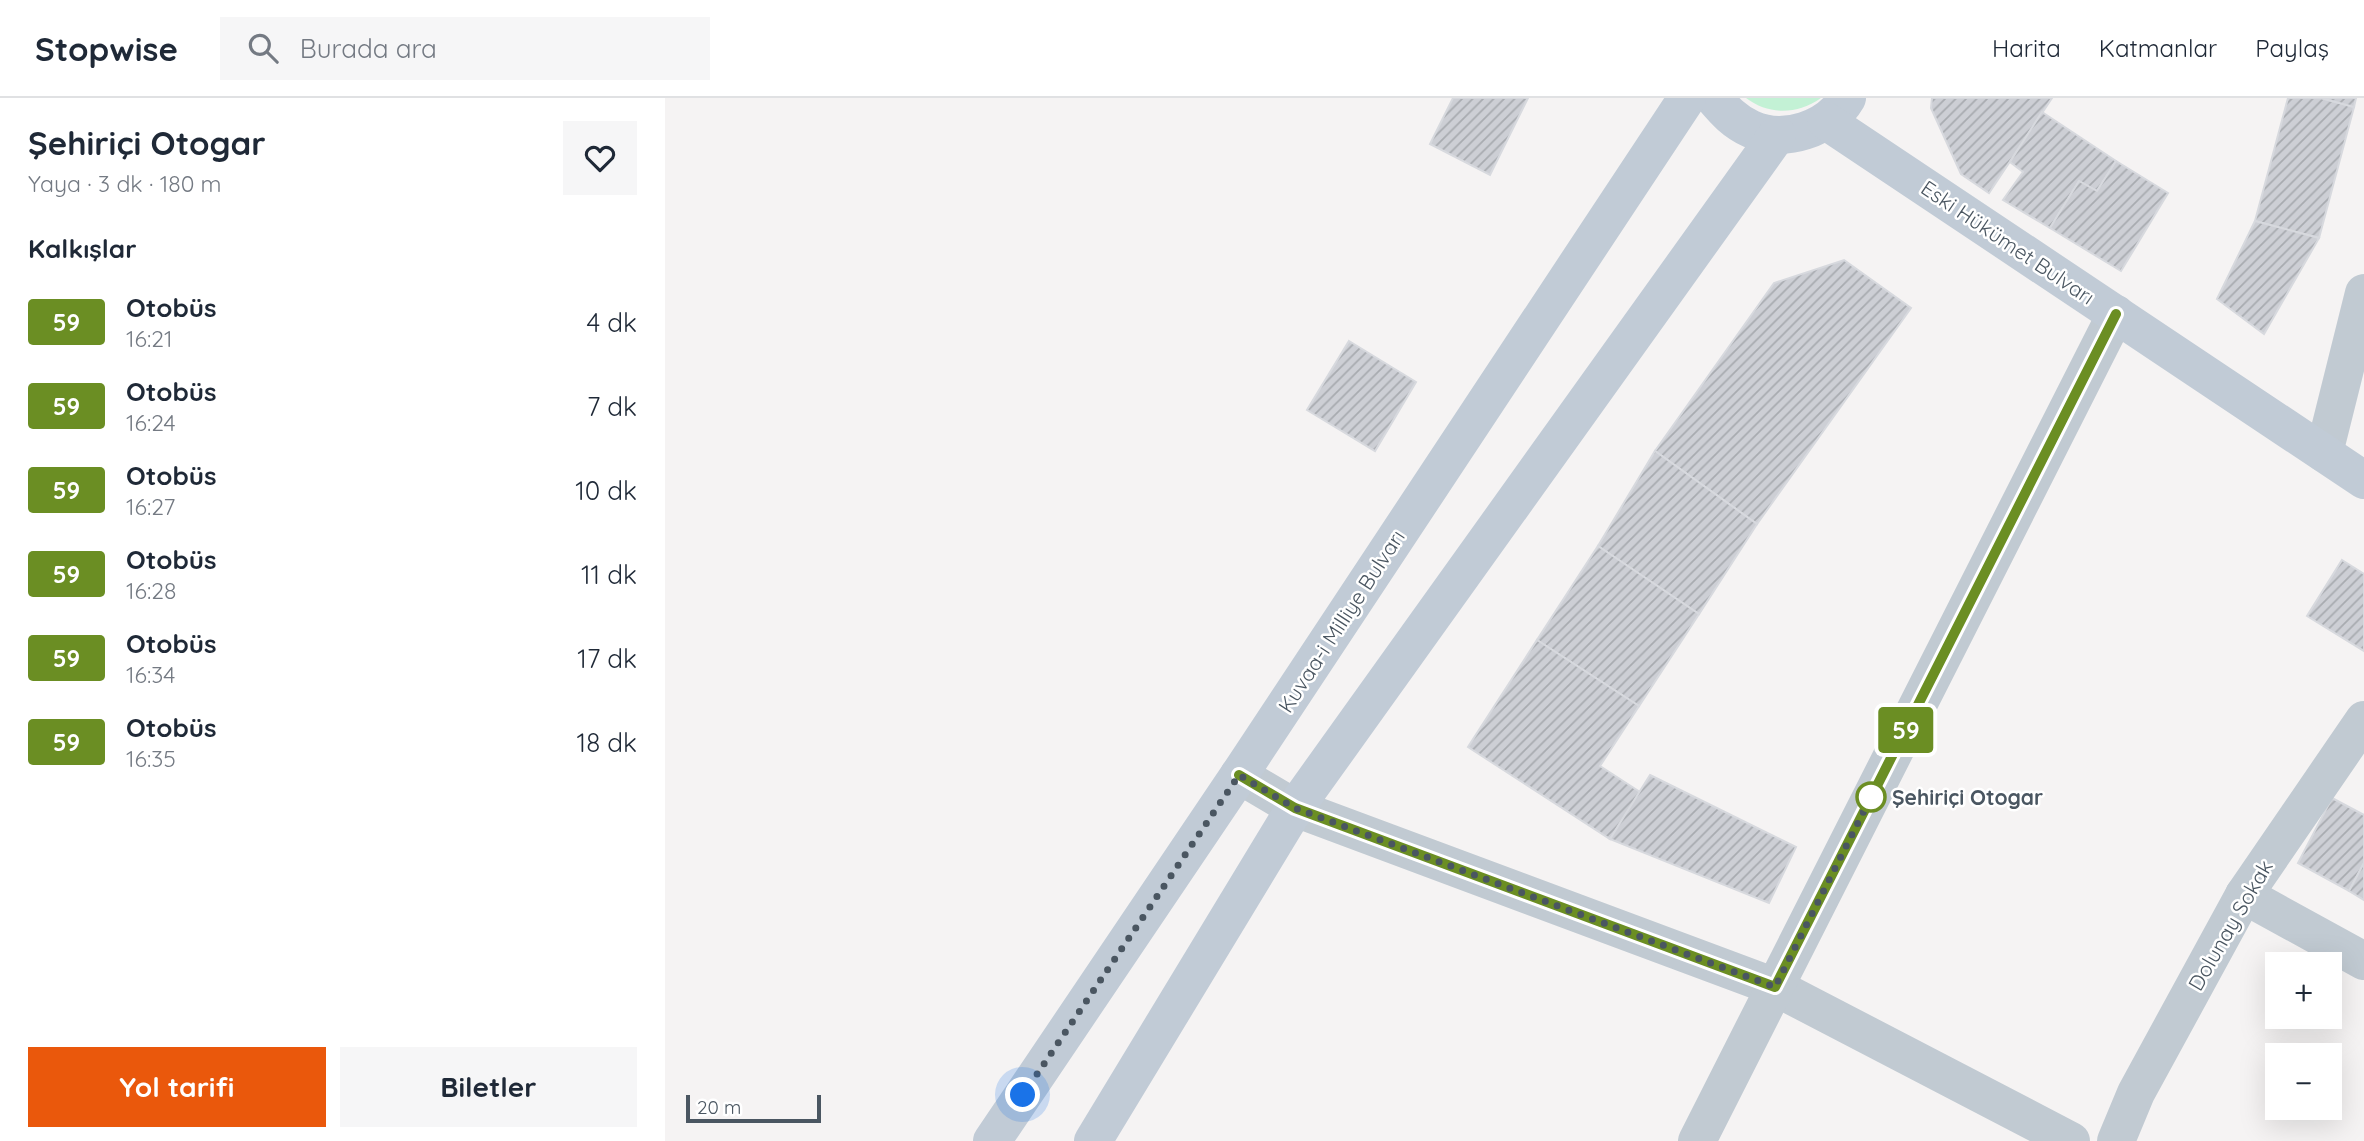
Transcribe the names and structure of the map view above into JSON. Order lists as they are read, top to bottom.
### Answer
{
  "streets": {
    "main road": ["Eski Hükümet Bulvarı", "Kuvaa-i Milliye Bulvarı"],
    "street": ["Dolunay Sokak"]
  },
  "places": ["Şehiriçi Otogar"],
  "lines": ["bus line 59"],
  "scale_bar": "20 m",
  "page": {
    "header": "Stopwise",
    "search": "Burada ara",
    "nav": ["Harita", "Katmanlar", "Paylaş"],
    "heading": [
      ["Şehiriçi Otogar", "Yaya · 3 dk · 180 m"],
      "Kalkışlar"
    ],
    "on_map": "59",
    "list": [
      {
        "mark": "59",
        "name": "Otobüs",
        "note": "16:21",
        "value": "4 dk"
      },
      {
        "mark": "59",
        "name": "Otobüs",
        "note": "16:24",
        "value": "7 dk"
      },
      {
        "mark": "59",
        "name": "Otobüs",
        "note": "16:27",
        "value": "10 dk"
      },
      {
        "mark": "59",
        "name": "Otobüs",
        "note": "16:28",
        "value": "11 dk"
      },
      {
        "mark": "59",
        "name": "Otobüs",
        "note": "16:34",
        "value": "17 dk"
      },
      {
        "mark": "59",
        "name": "Otobüs",
        "note": "16:35",
        "value": "18 dk"
      }
    ],
    "map_buttons": ["+", "−"],
    "buttons": ["Yol tarifi", "Biletler"],
    "scale": "20 m"
  }
}
